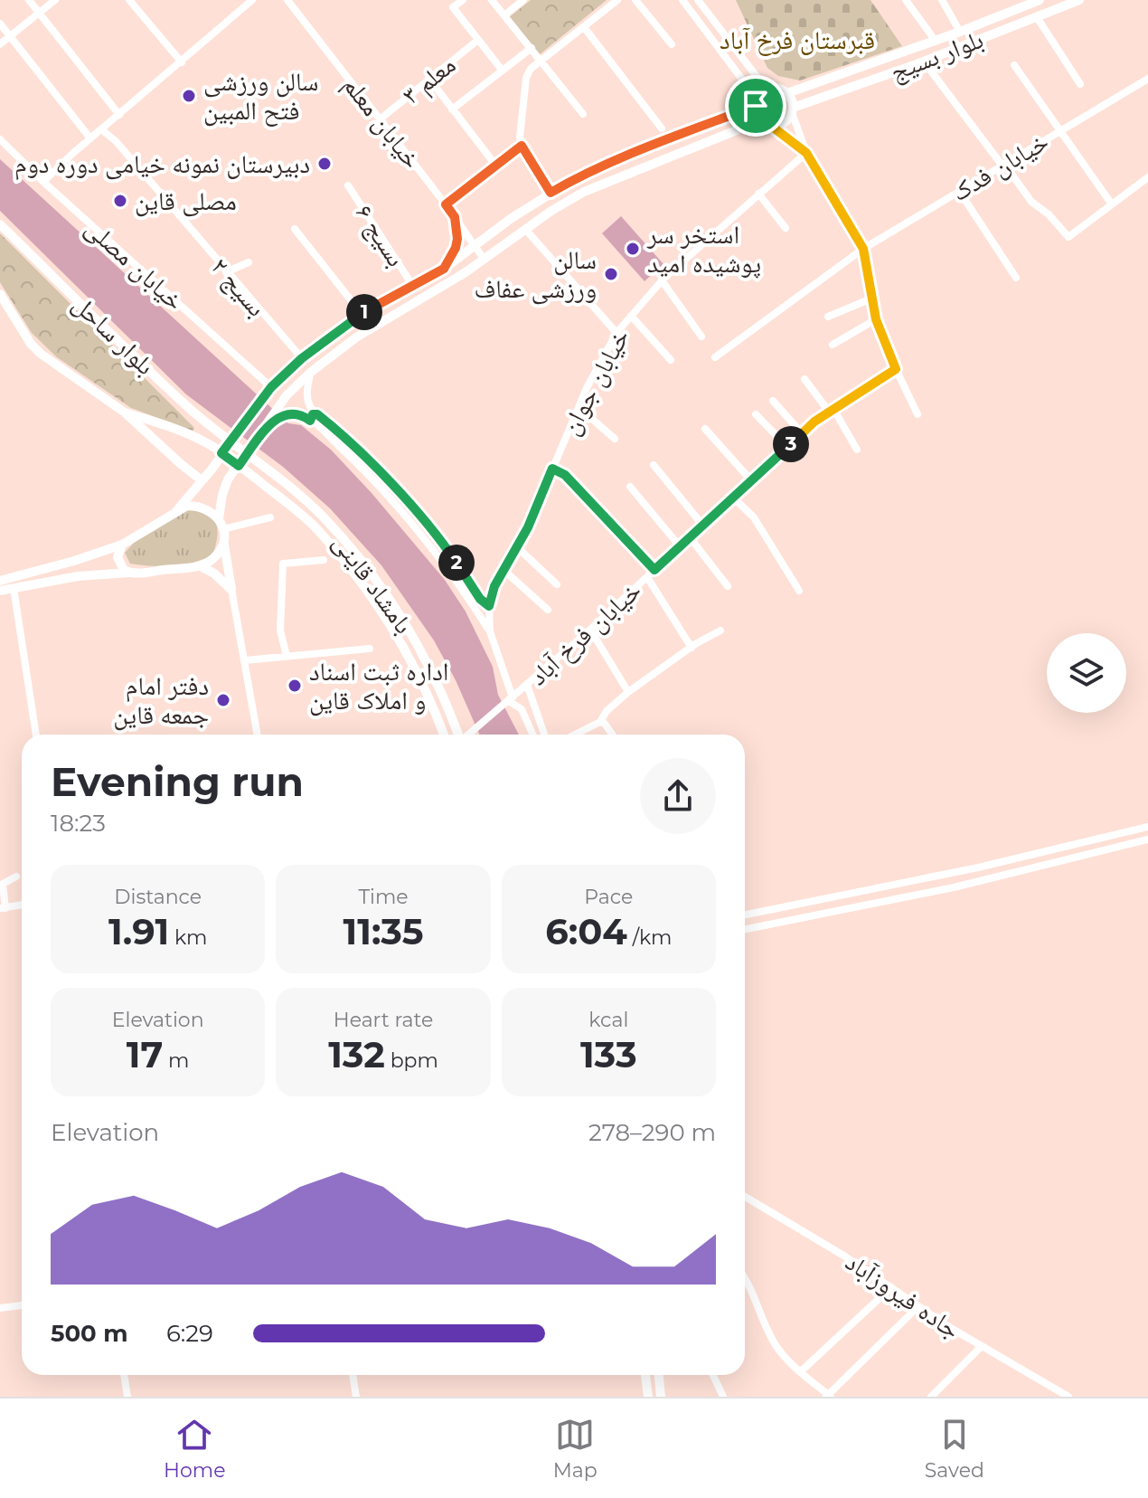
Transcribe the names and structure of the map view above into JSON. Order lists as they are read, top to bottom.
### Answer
{
  "streets": {
    "main road": ["بلوار بسیج", "بلوار ساحل", "بامشاد قاینی"],
    "street": [
      "معلم ۳",
      "خیابان معلم",
      "خیابان فدک",
      "بسیج ۶",
      "خیابان مصلی",
      "بسیج ۲",
      "خیابان جوان",
      "خیابان فرخ آباد",
      "جاده فیروزآباد"
    ]
  },
  "crossings": [
    ["معلم ۳", "خیابان معلم"],
    ["بلوار ساحل", "بامشاد قاینی"]
  ],
  "parks": ["قبرستان فرخ آباد"],
  "places": [
    "سالن ورزشی فتح المبین",
    "دبیرستان نمونه خیامی دوره دوم",
    "مصلی قاین",
    "استخر سر پوشیده امید",
    "سالن ورزشی عفاف",
    "اداره ثبت اسناد و املاک قاین",
    "دفتر امام جمعه قاین"
  ],
  "page": {
    "pins": ["1", "3", "2"],
    "heading": ["Evening run", "18:23"],
    "stats": [
      ["Distance", "1.91 km"],
      ["Time", "11:35"],
      ["Pace", "6:04 /km"],
      ["Elevation", "17 m"],
      ["Heart rate", "132 bpm"],
      ["kcal", "133"]
    ],
    "chart": ["Elevation", "278–290 m"],
    "list": [
      {
        "name": "500 m",
        "note": "6:29"
      }
    ],
    "tabs": ["Home", "Map", "Saved"]
  }
}
